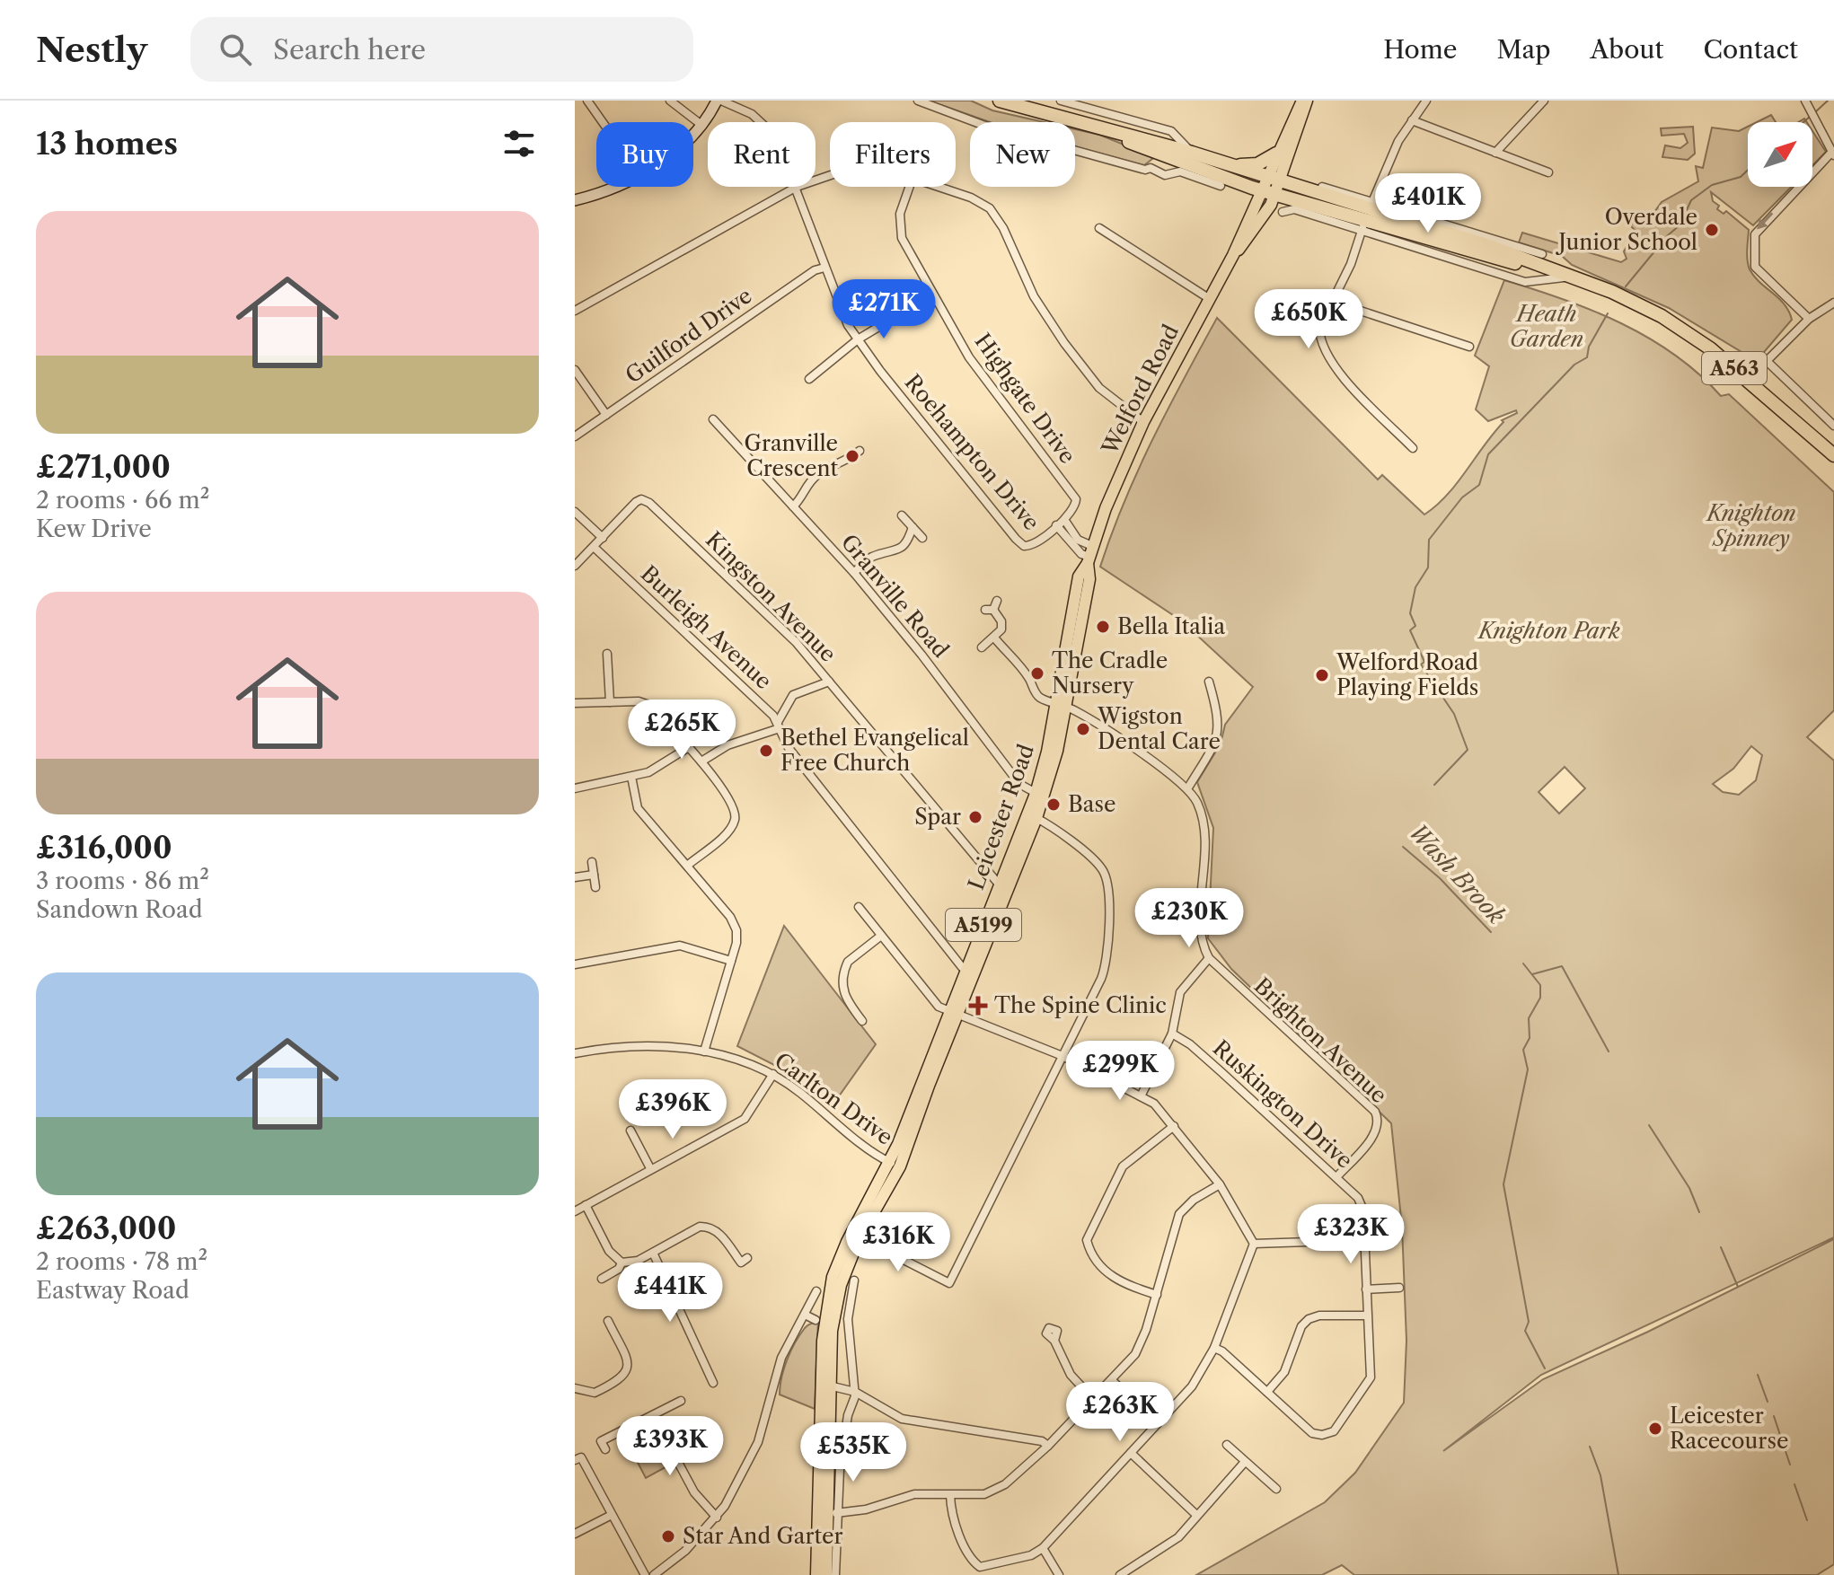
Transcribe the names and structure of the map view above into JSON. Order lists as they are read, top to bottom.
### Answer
{
  "streets": {
    "highway": ["A563"],
    "main road": ["Welford Road", "Leicester Road", "A5199"],
    "street": [
      "Guilford Drive",
      "Highgate Drive",
      "Roehampton Drive",
      "Granville Road",
      "Kingston Avenue",
      "Burleigh Avenue",
      "Brighton Avenue",
      "Carlton Drive",
      "Ruskington Drive"
    ]
  },
  "crossings": [
    ["Guilford Drive", "Roehampton Drive"],
    ["A563", "Welford Road"],
    ["Welford Road", "Leicester Road"],
    ["Highgate Drive", "Roehampton Drive"],
    ["Granville Road", "Leicester Road"],
    ["Kingston Avenue", "Leicester Road"],
    ["Burleigh Avenue", "Leicester Road"],
    ["Leicester Road", "A5199"],
    ["Leicester Road", "Carlton Drive"],
    ["Brighton Avenue", "Ruskington Drive"]
  ],
  "water": ["Wash Brook"],
  "parks": ["Heath Garden", "Knighton Spinney", "Knighton Park"],
  "places": {
    "other": [
      "Overdale Junior School",
      "Granville Crescent",
      "Bella Italia",
      "The Cradle Nursery",
      "Welford Road Playing Fields",
      "Wigston Dental Care",
      "Bethel Evangelical Free Church",
      "Base",
      "Spar",
      "Leicester Racecourse",
      "Star And Garter"
    ],
    "health": ["The Spine Clinic"]
  },
  "north": "top right",
  "page": {
    "header": "Nestly",
    "search": "Search here",
    "nav": [
      "Home",
      "Map",
      "About",
      "Contact"
    ],
    "heading": "13 homes",
    "chip": [
      "Buy",
      "Rent",
      "Filters",
      "New"
    ],
    "price": [
      "£401K",
      "£271K",
      "£650K",
      "£265K",
      "£230K",
      "£299K",
      "£396K",
      "£323K",
      "£316K",
      "£441K",
      "£263K",
      "£393K",
      "£535K"
    ],
    "list": [
      {
        "name": "£271,000",
        "note": "2 rooms · 66 m² · Kew Drive"
      },
      {
        "name": "£316,000",
        "note": "3 rooms · 86 m² · Sandown Road"
      },
      {
        "name": "£263,000",
        "note": "2 rooms · 78 m² · Eastway Road"
      }
    ]
  }
}
